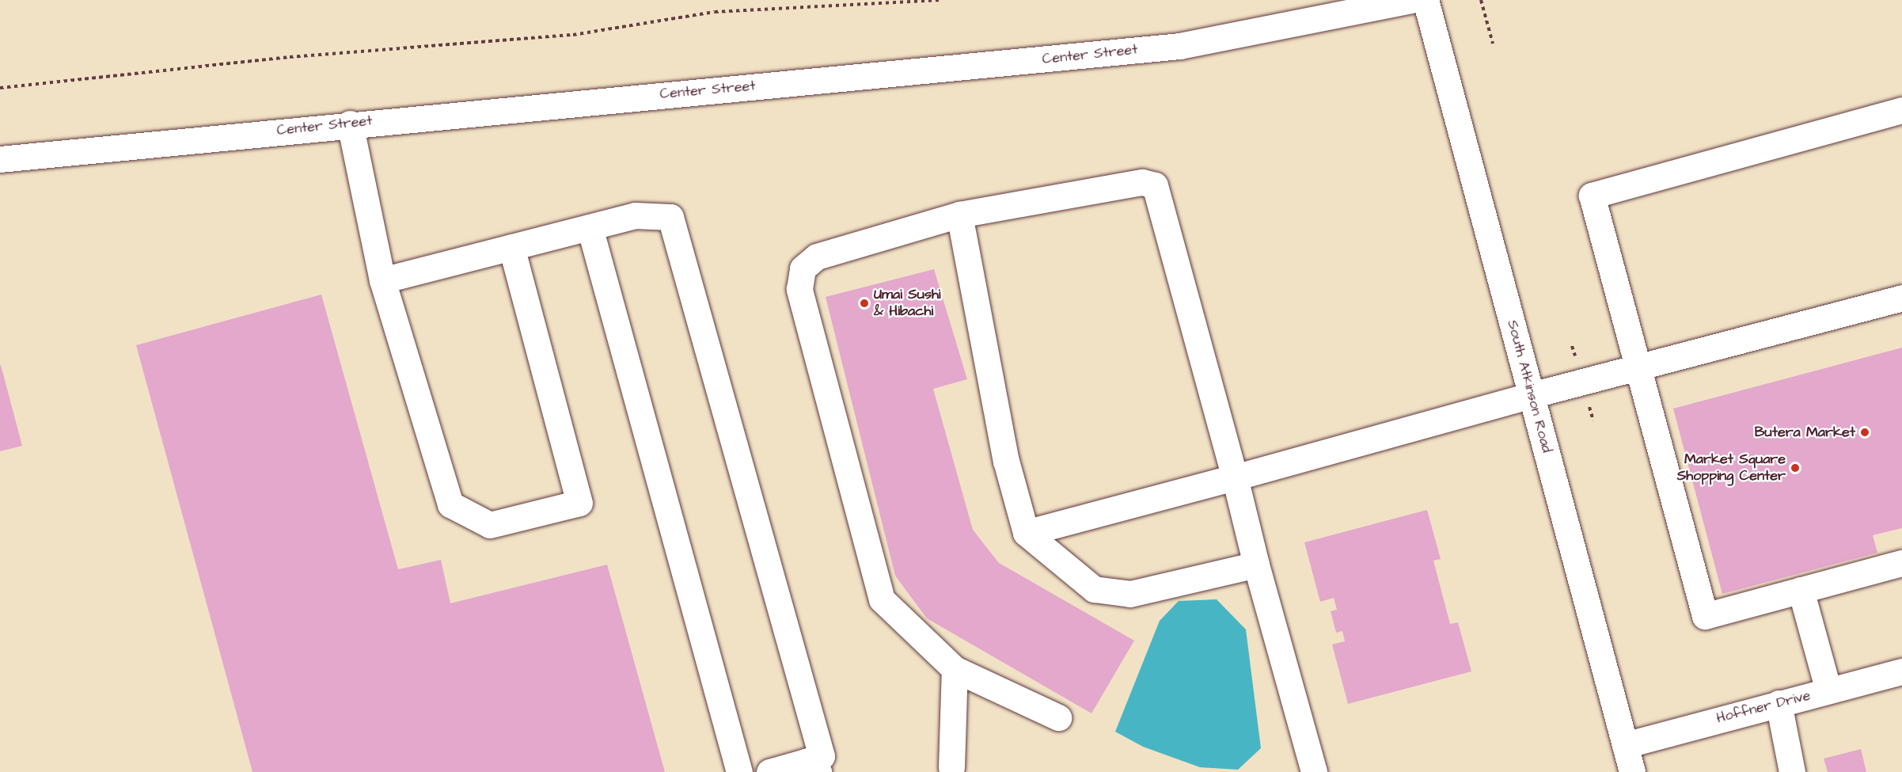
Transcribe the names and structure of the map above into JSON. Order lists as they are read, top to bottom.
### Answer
{
  "streets": {
    "street": ["Center Street", "South Atkinson Road", "Hoffner Drive"]
  },
  "crossings": [
    ["South Atkinson Road", "Hoffner Drive"]
  ],
  "places": ["Umai Sushi & Hibachi", "Butera Market", "Market Square Shopping Center"]
}
